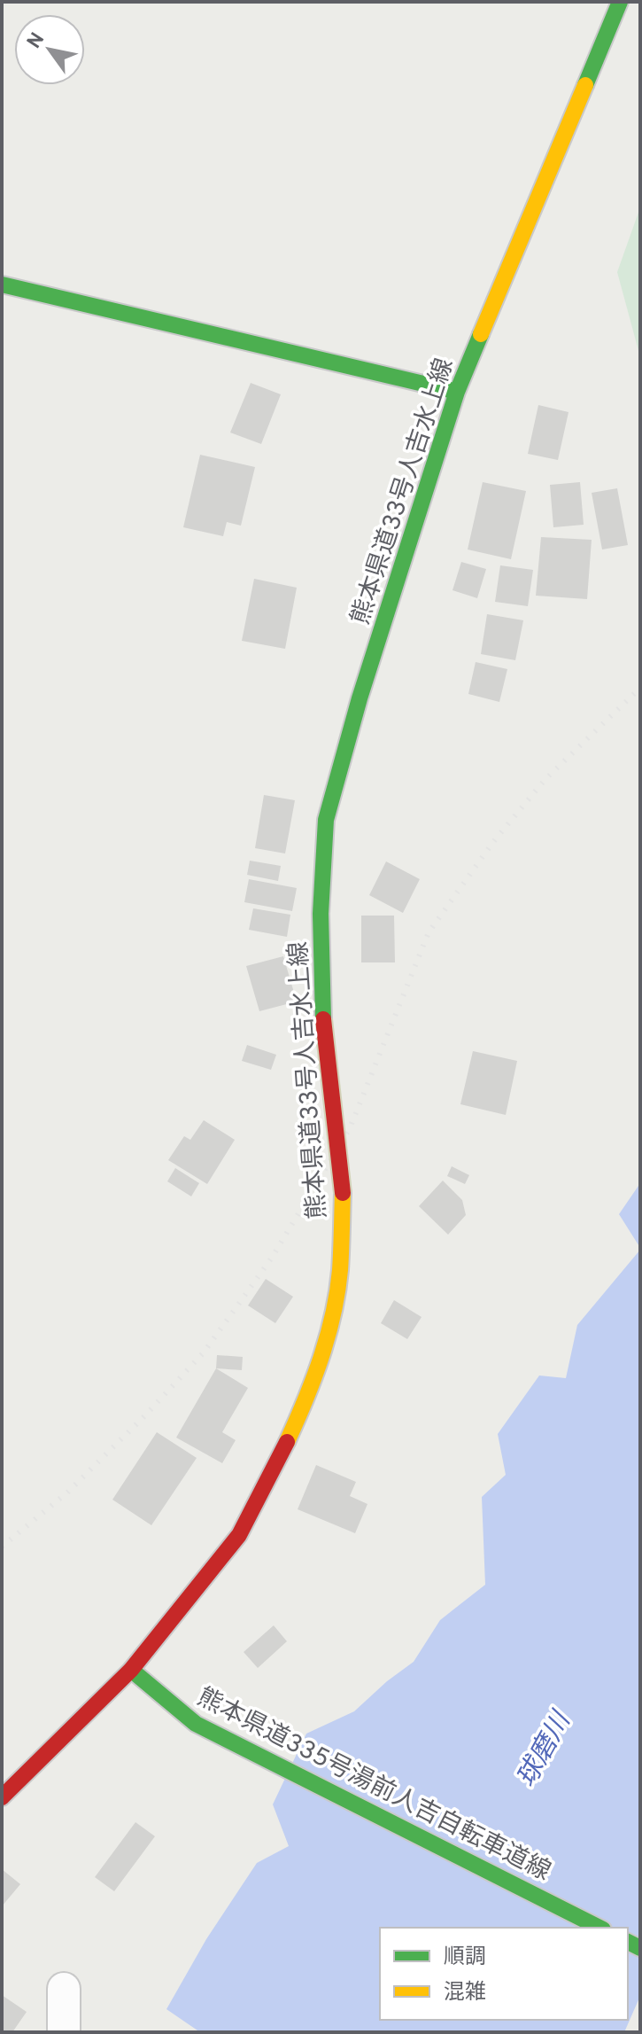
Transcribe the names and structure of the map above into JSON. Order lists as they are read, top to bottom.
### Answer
{
  "streets": {
    "main road": ["熊本県道33号人吉水上線", "熊本県道335号湯前人吉自転車道線"]
  },
  "crossings": [
    ["熊本県道33号人吉水上線", "熊本県道335号湯前人吉自転車道線"]
  ],
  "water": ["球磨川"],
  "legend": ["順調", "混雑"],
  "north": "top left"
}
